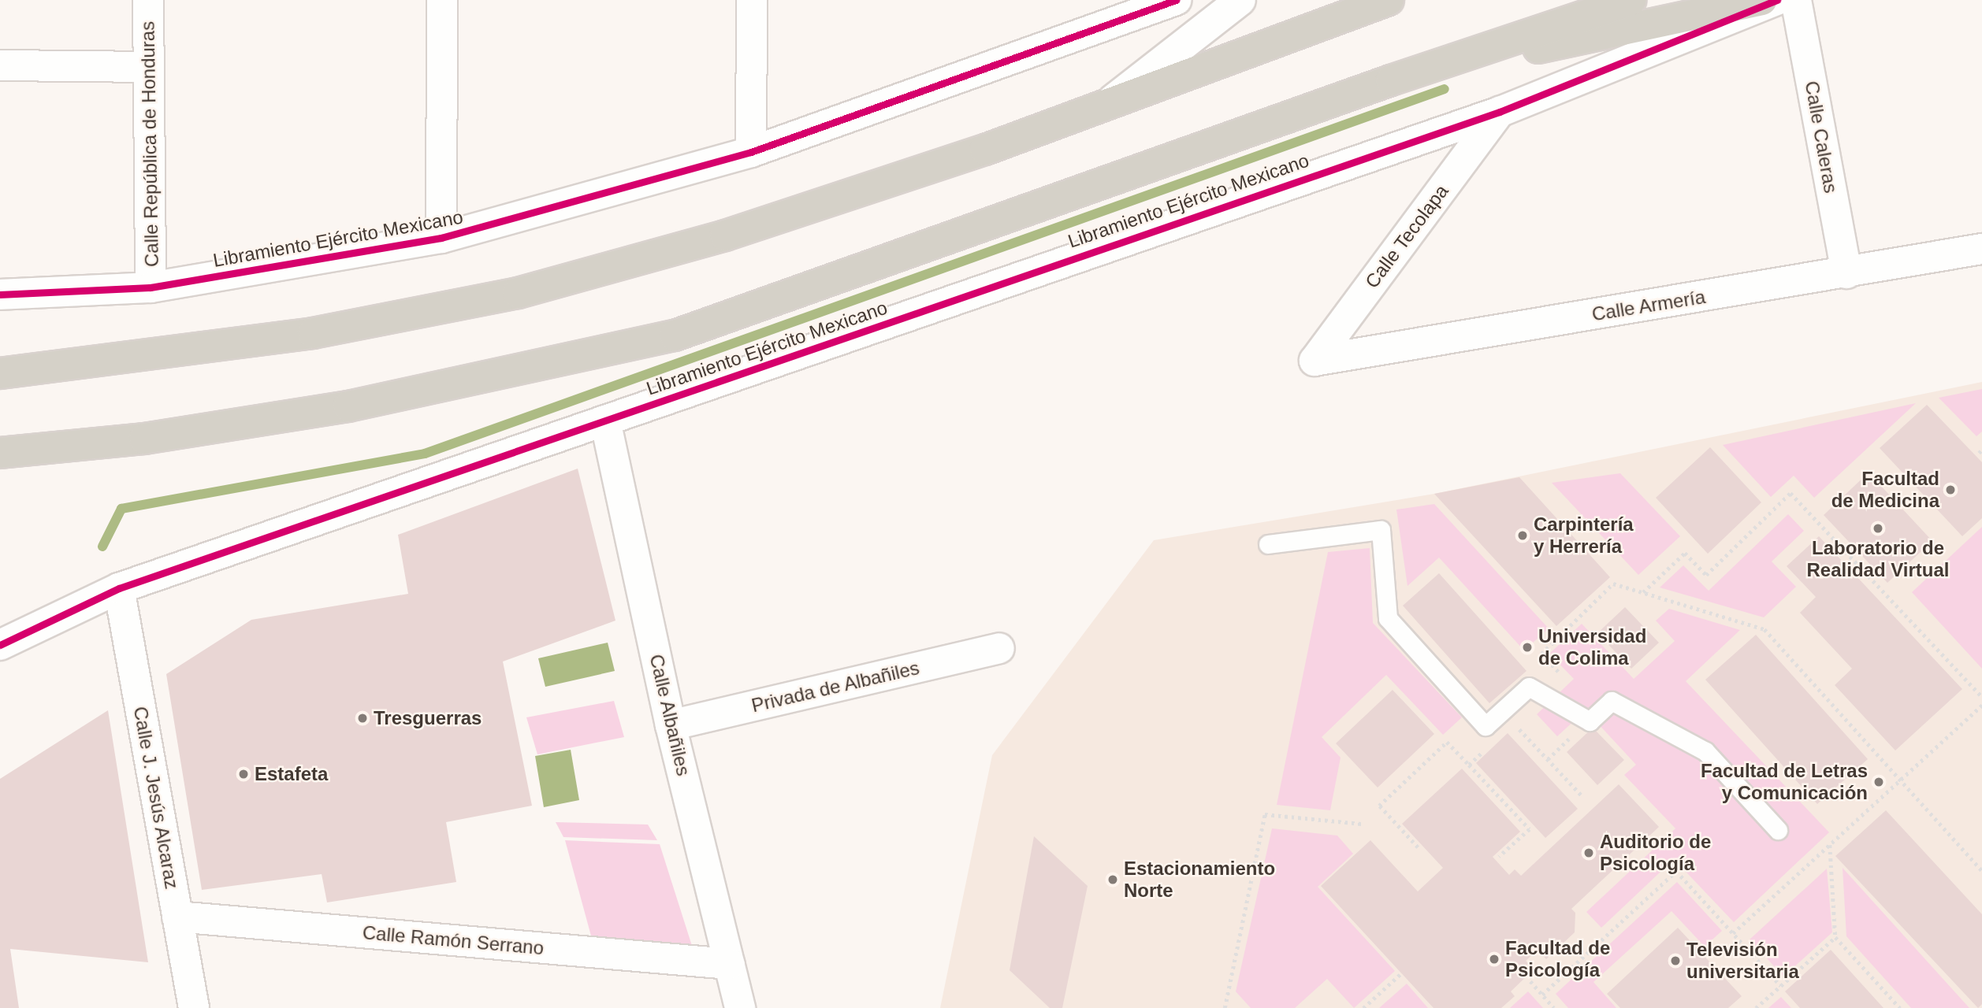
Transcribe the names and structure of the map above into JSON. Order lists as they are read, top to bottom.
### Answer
{
  "streets": {
    "street": [
      "Calle Caleras",
      "Calle República de Honduras",
      "Libramiento Ejército Mexicano",
      "Calle Tecolapa",
      "Calle Armería",
      "Privada de Albañiles",
      "Calle Albañiles",
      "Calle J. Jesús Alcaraz",
      "Calle Ramón Serrano"
    ]
  },
  "crossings": [
    ["Calle Caleras", "Calle Armería"],
    ["Calle República de Honduras", "Libramiento Ejército Mexicano"],
    ["Libramiento Ejército Mexicano", "Calle Tecolapa"],
    ["Libramiento Ejército Mexicano", "Calle Albañiles"],
    ["Libramiento Ejército Mexicano", "Calle J. Jesús Alcaraz"],
    ["Calle Tecolapa", "Calle Armería"],
    ["Privada de Albañiles", "Calle Albañiles"],
    ["Calle Albañiles", "Calle Ramón Serrano"],
    ["Calle J. Jesús Alcaraz", "Calle Ramón Serrano"]
  ],
  "places": [
    "Facultad de Medicina",
    "Laboratorio de Realidad Virtual",
    "Carpintería y Herrería",
    "Universidad de Colima",
    "Tresguerras",
    "Estafeta",
    "Facultad de Letras y Comunicación",
    "Auditorio de Psicología",
    "Estacionamiento Norte",
    "Facultad de Psicología",
    "Televisión universitaria"
  ]
}
